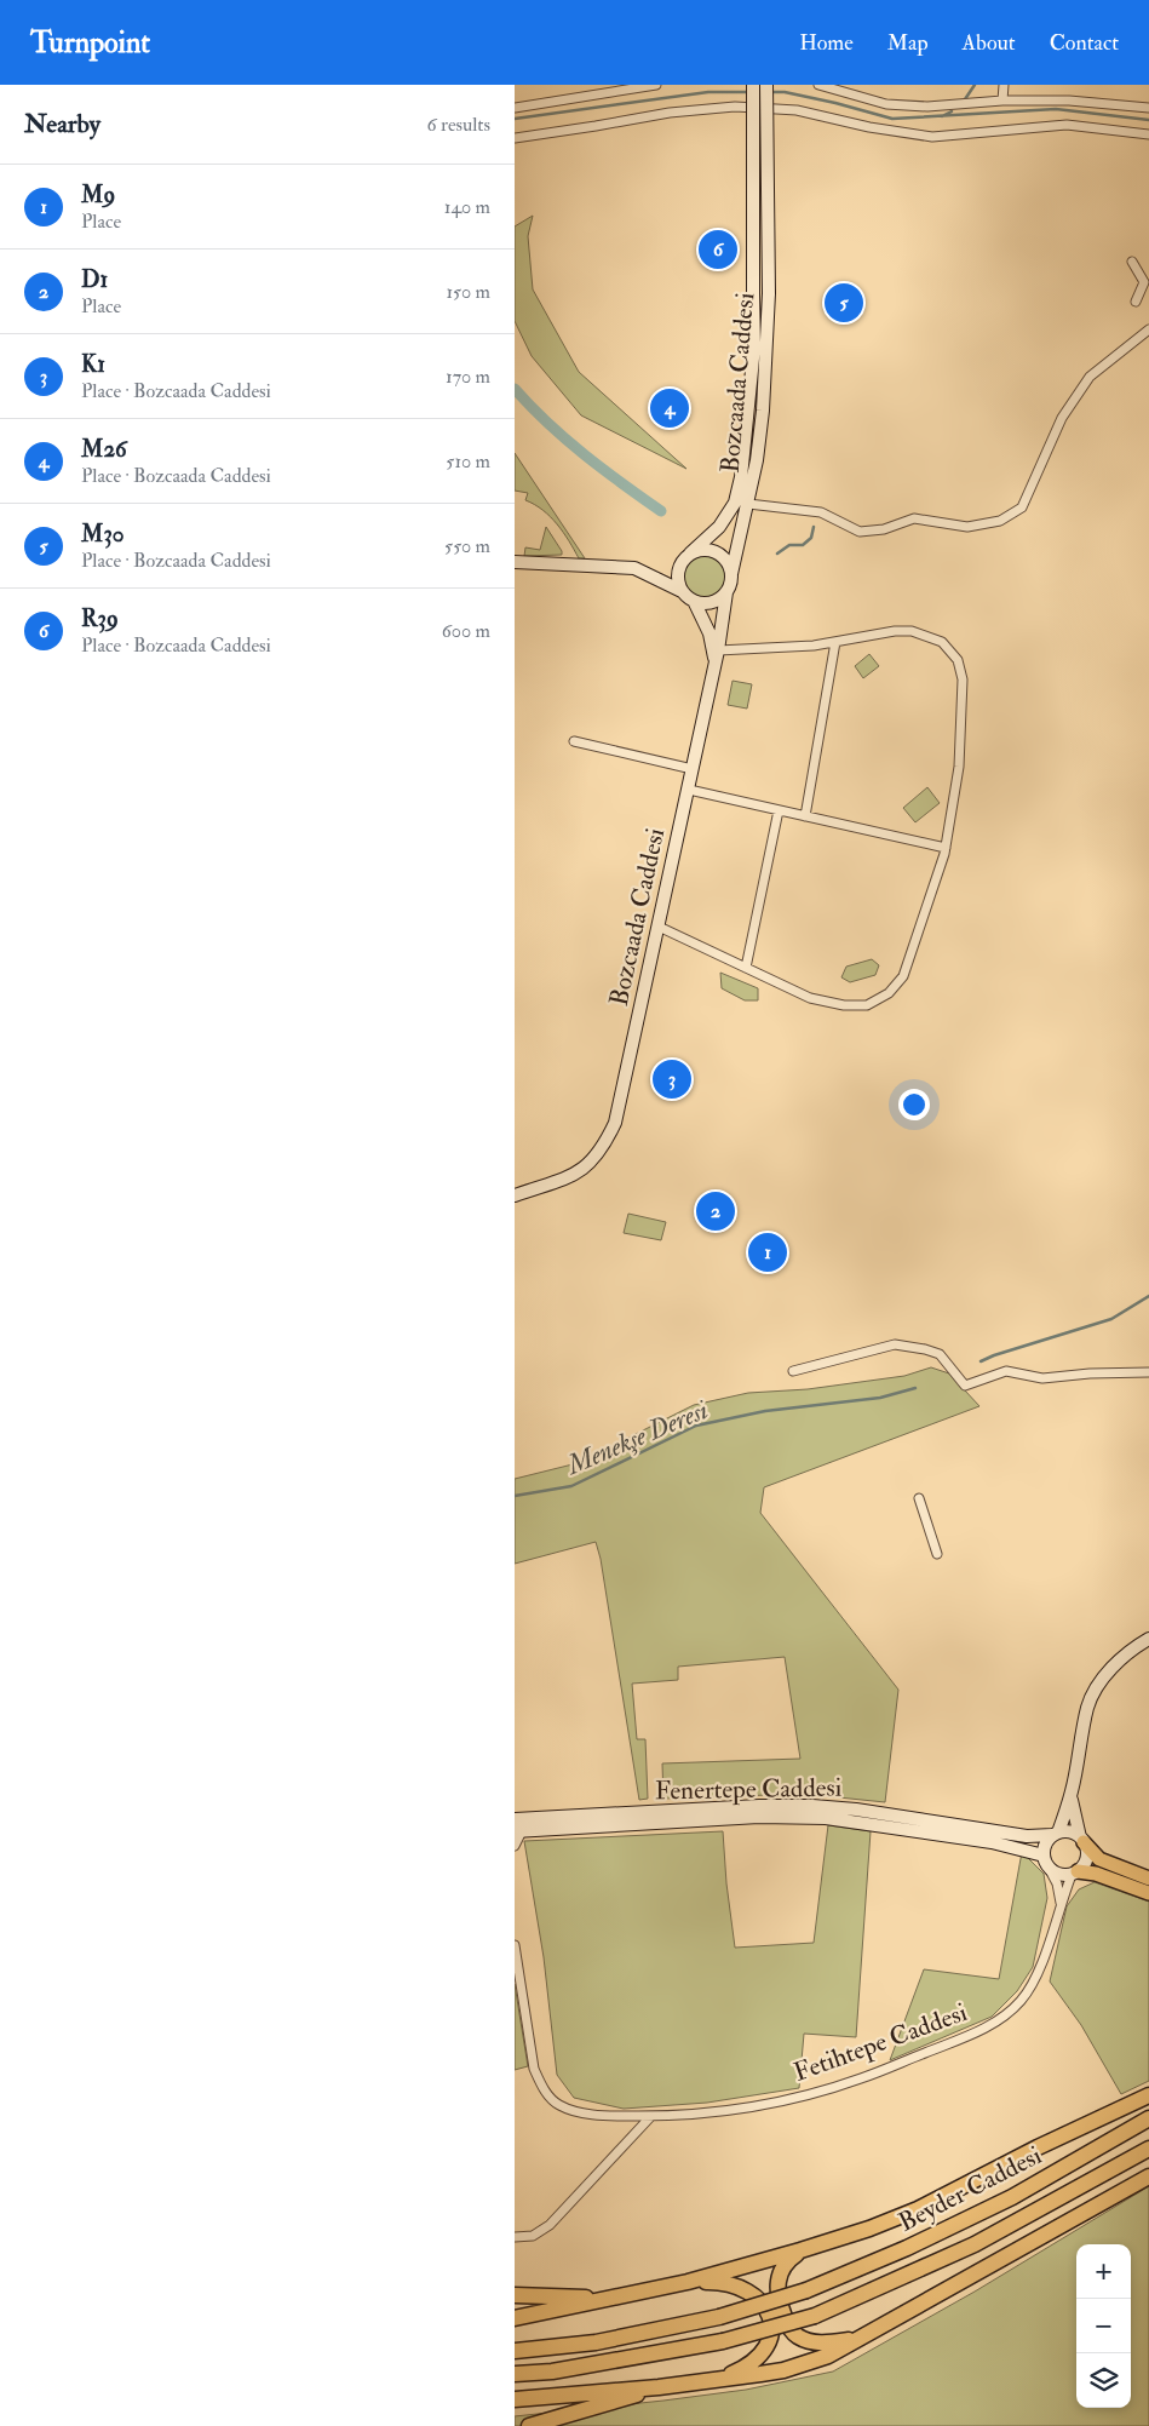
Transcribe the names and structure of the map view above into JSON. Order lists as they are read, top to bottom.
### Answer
{
  "streets": {
    "highway": ["Beyder Caddesi"],
    "street": ["Bozcaada Caddesi", "Fenertepe Caddesi", "Fetihtepe Caddesi"]
  },
  "crossings": [
    ["Fenertepe Caddesi", "Fetihtepe Caddesi"]
  ],
  "water": ["Menekşe Deresi"],
  "page": {
    "header": "Turnpoint",
    "nav": [
      "Home",
      "Map",
      "About",
      "Contact"
    ],
    "heading": ["Nearby", "6 results"],
    "list": [
      {
        "mark": "1",
        "name": "M9",
        "note": "Place",
        "value": "140 m"
      },
      {
        "mark": "2",
        "name": "D1",
        "note": "Place",
        "value": "150 m"
      },
      {
        "mark": "3",
        "name": "K1",
        "note": "Place · Bozcaada Caddesi",
        "value": "170 m"
      },
      {
        "mark": "4",
        "name": "M26",
        "note": "Place · Bozcaada Caddesi",
        "value": "510 m"
      },
      {
        "mark": "5",
        "name": "M30",
        "note": "Place · Bozcaada Caddesi",
        "value": "550 m"
      },
      {
        "mark": "6",
        "name": "R39",
        "note": "Place · Bozcaada Caddesi",
        "value": "600 m"
      }
    ],
    "pins": [
      "6",
      "5",
      "4",
      "3",
      "2",
      "1"
    ],
    "map_buttons": ["+", "−"]
  }
}
